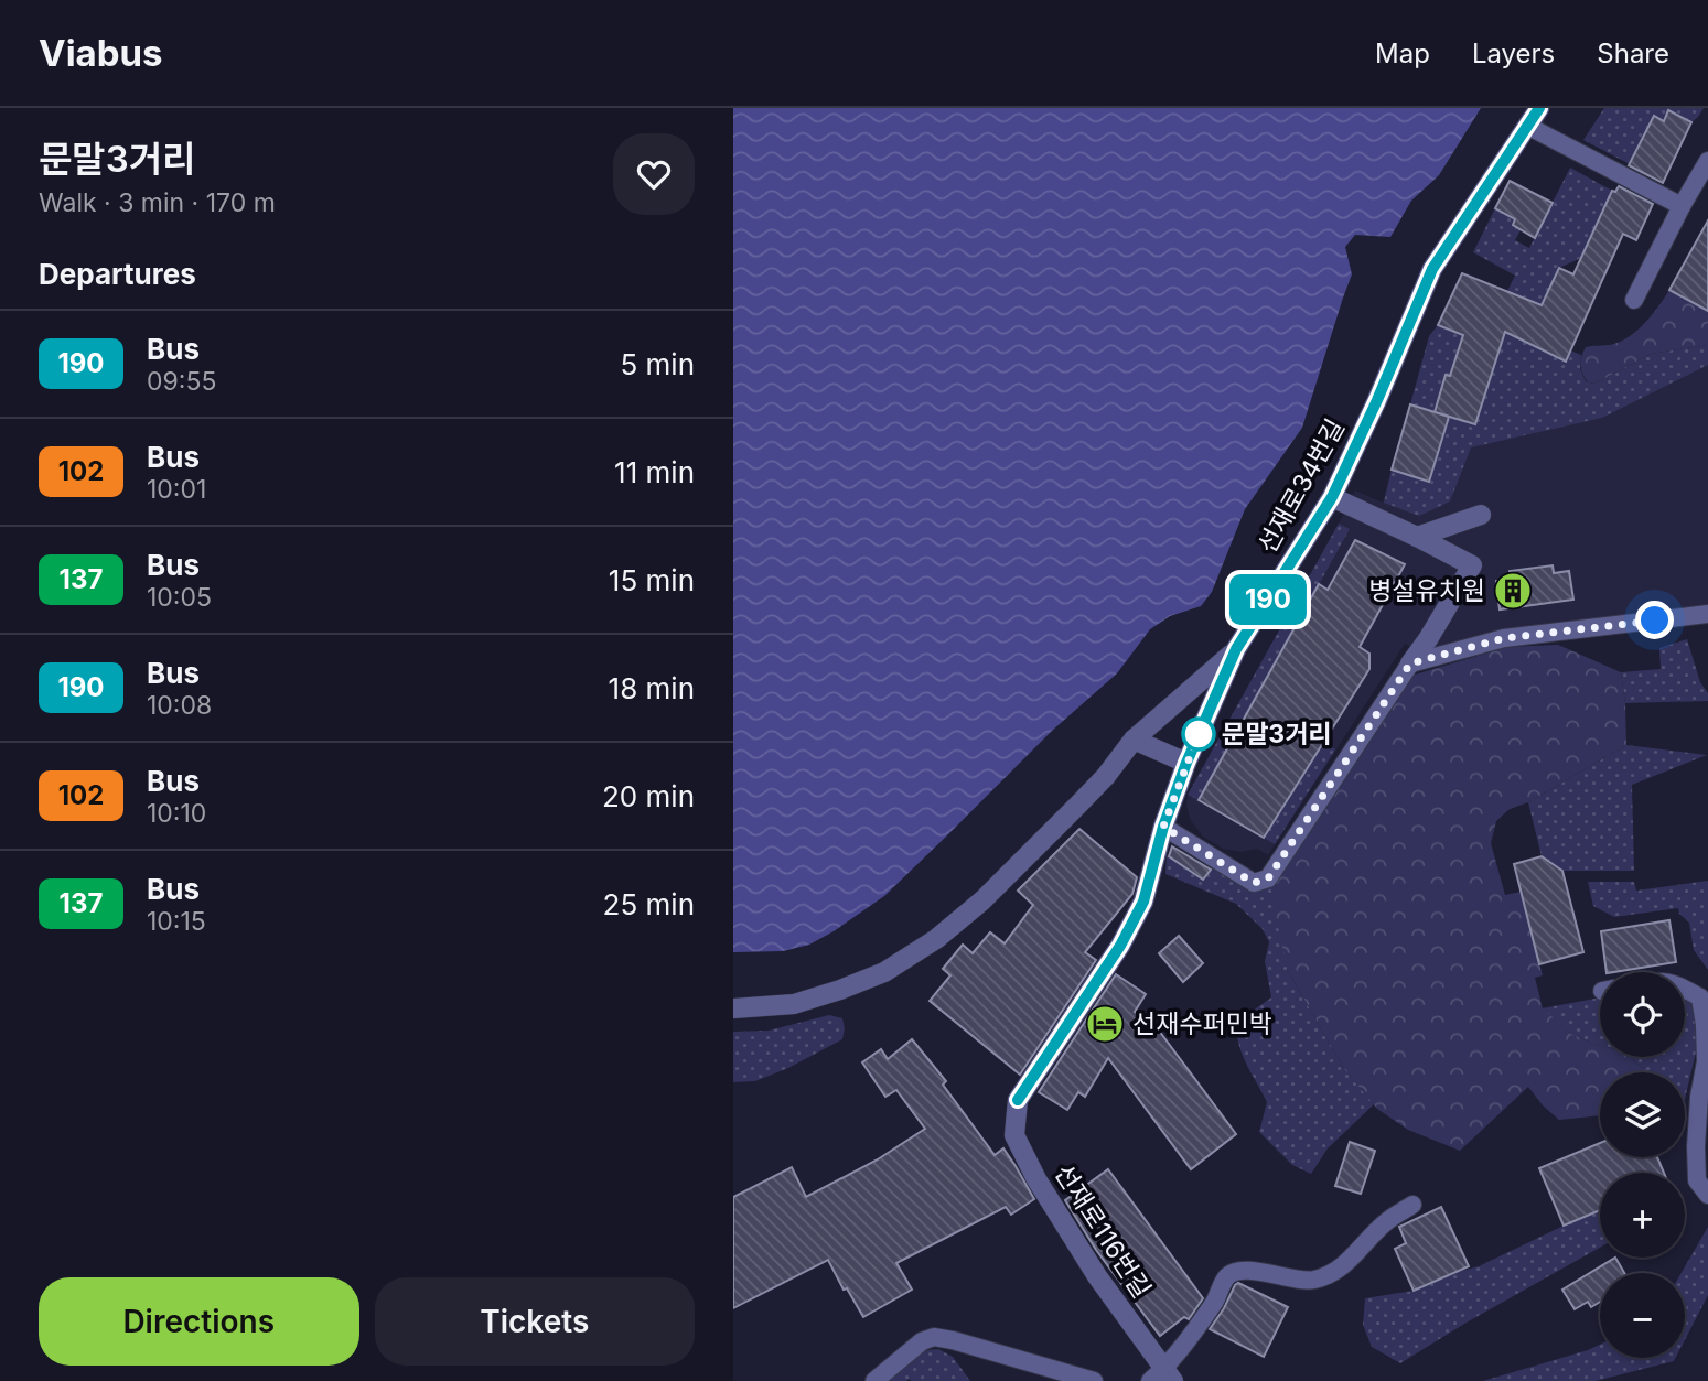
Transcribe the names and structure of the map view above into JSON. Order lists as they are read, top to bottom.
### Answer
{
  "streets": {
    "street": ["선재로34번길", "선재로116번길"]
  },
  "crossings": [
    ["선재로34번길", "선재로116번길"]
  ],
  "places": {
    "building": ["병설유치원"],
    "other": ["문말3거리"],
    "hotel": ["선재수퍼민박"]
  },
  "lines": ["bus line 190"],
  "page": {
    "header": "Viabus",
    "nav": ["Map", "Layers", "Share"],
    "heading": [
      ["문말3거리", "Walk · 3 min · 170 m"],
      "Departures"
    ],
    "on_map": "190",
    "list": [
      {
        "mark": "190",
        "name": "Bus",
        "note": "09:55",
        "value": "5 min"
      },
      {
        "mark": "102",
        "name": "Bus",
        "note": "10:01",
        "value": "11 min"
      },
      {
        "mark": "137",
        "name": "Bus",
        "note": "10:05",
        "value": "15 min"
      },
      {
        "mark": "190",
        "name": "Bus",
        "note": "10:08",
        "value": "18 min"
      },
      {
        "mark": "102",
        "name": "Bus",
        "note": "10:10",
        "value": "20 min"
      },
      {
        "mark": "137",
        "name": "Bus",
        "note": "10:15",
        "value": "25 min"
      }
    ],
    "map_buttons": ["+", "−"],
    "buttons": ["Directions", "Tickets"]
  }
}
